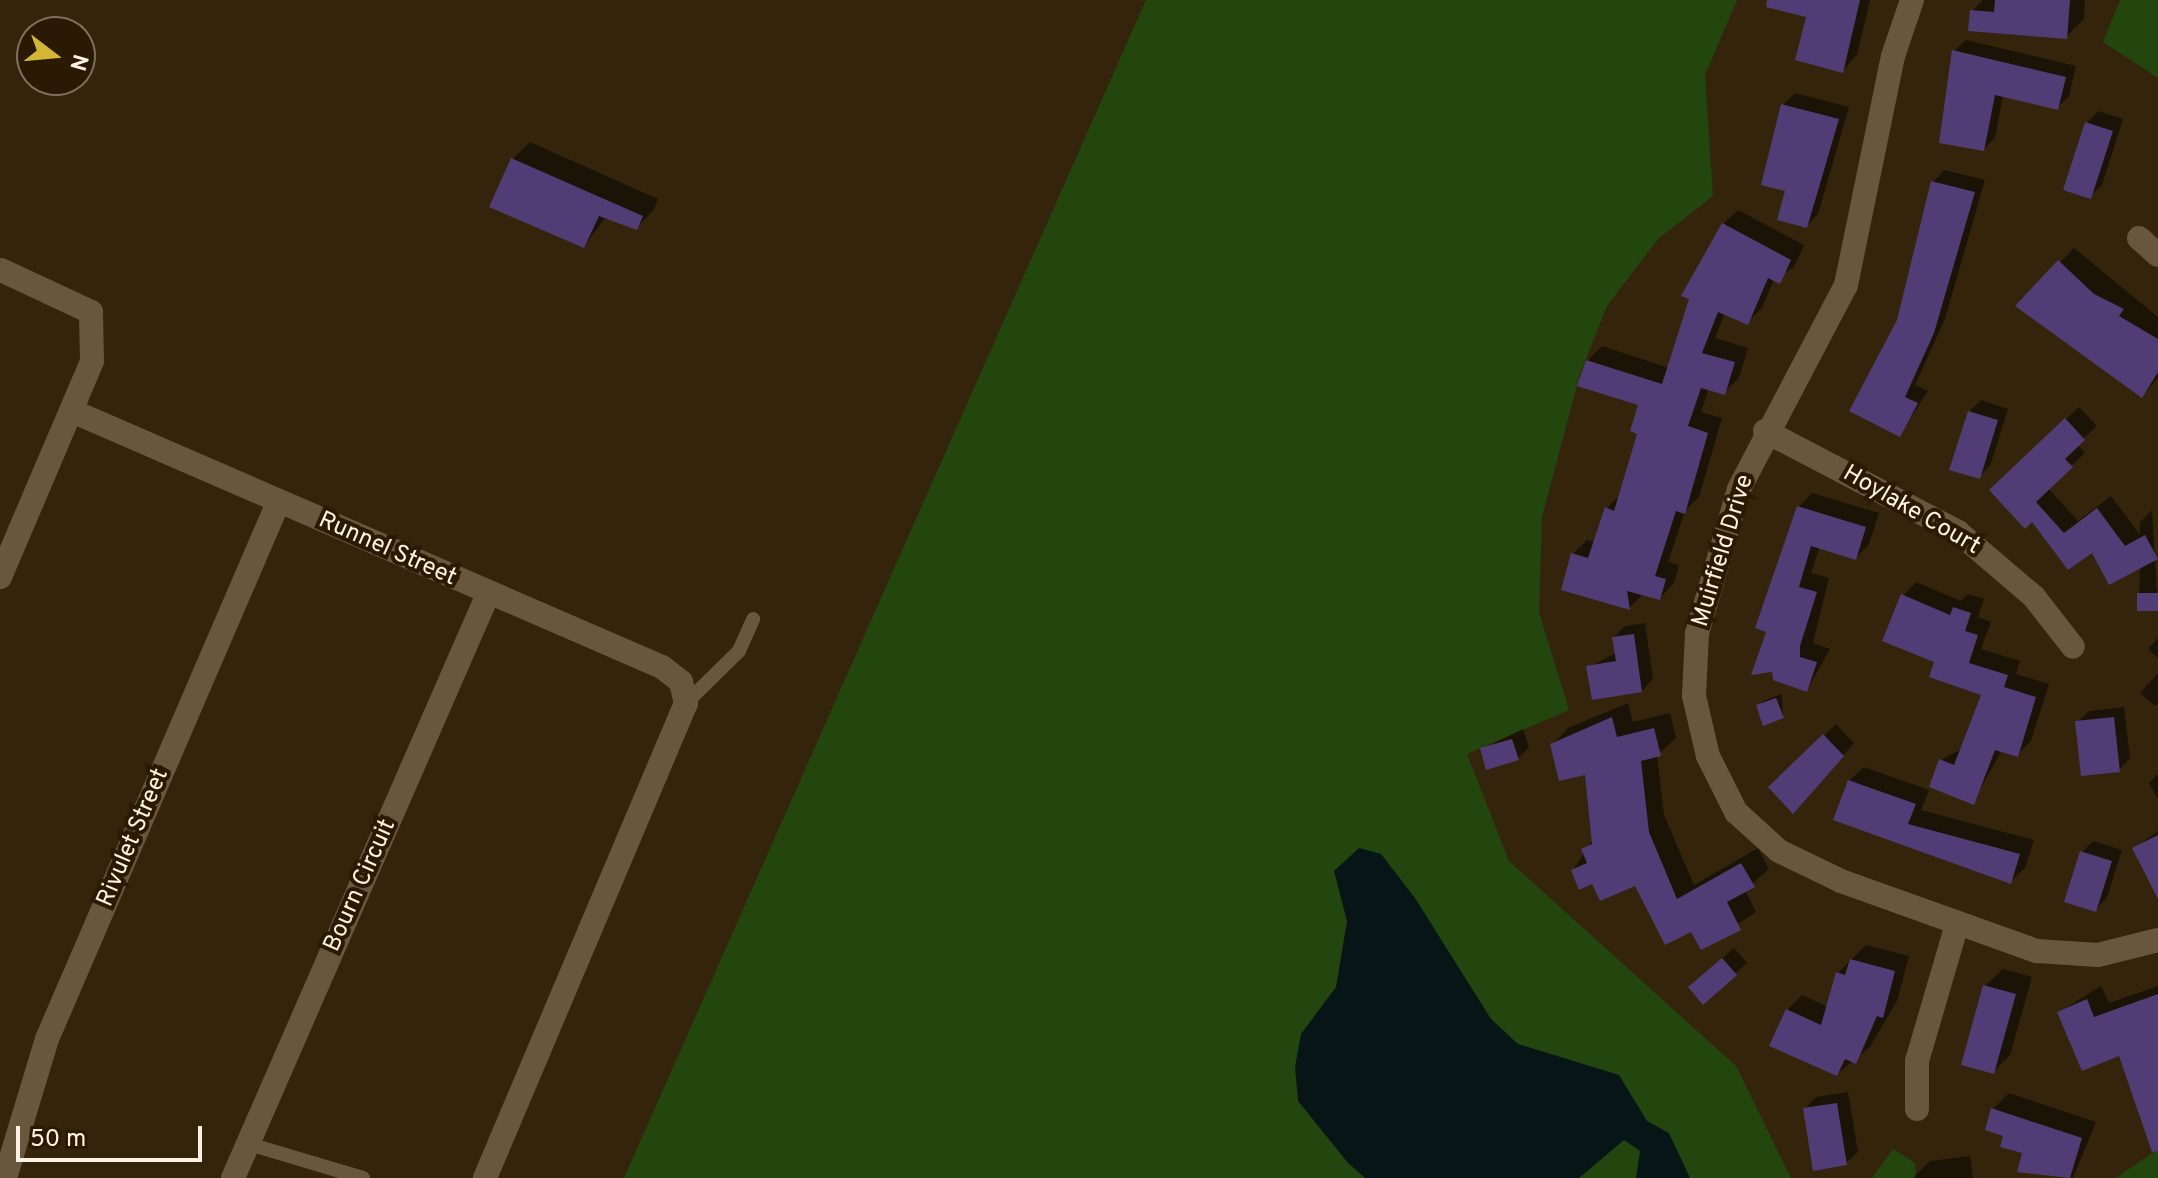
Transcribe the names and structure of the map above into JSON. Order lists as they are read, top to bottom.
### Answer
{
  "streets": {
    "street": [
      "Hoylake Court",
      "Runnel Street",
      "Muirfield Drive",
      "Rivulet Street",
      "Bourn Circuit"
    ]
  },
  "crossings": [
    ["Hoylake Court", "Muirfield Drive"],
    ["Runnel Street", "Rivulet Street"],
    ["Runnel Street", "Bourn Circuit"]
  ],
  "scale_bar": "50 m",
  "north": "right"
}
